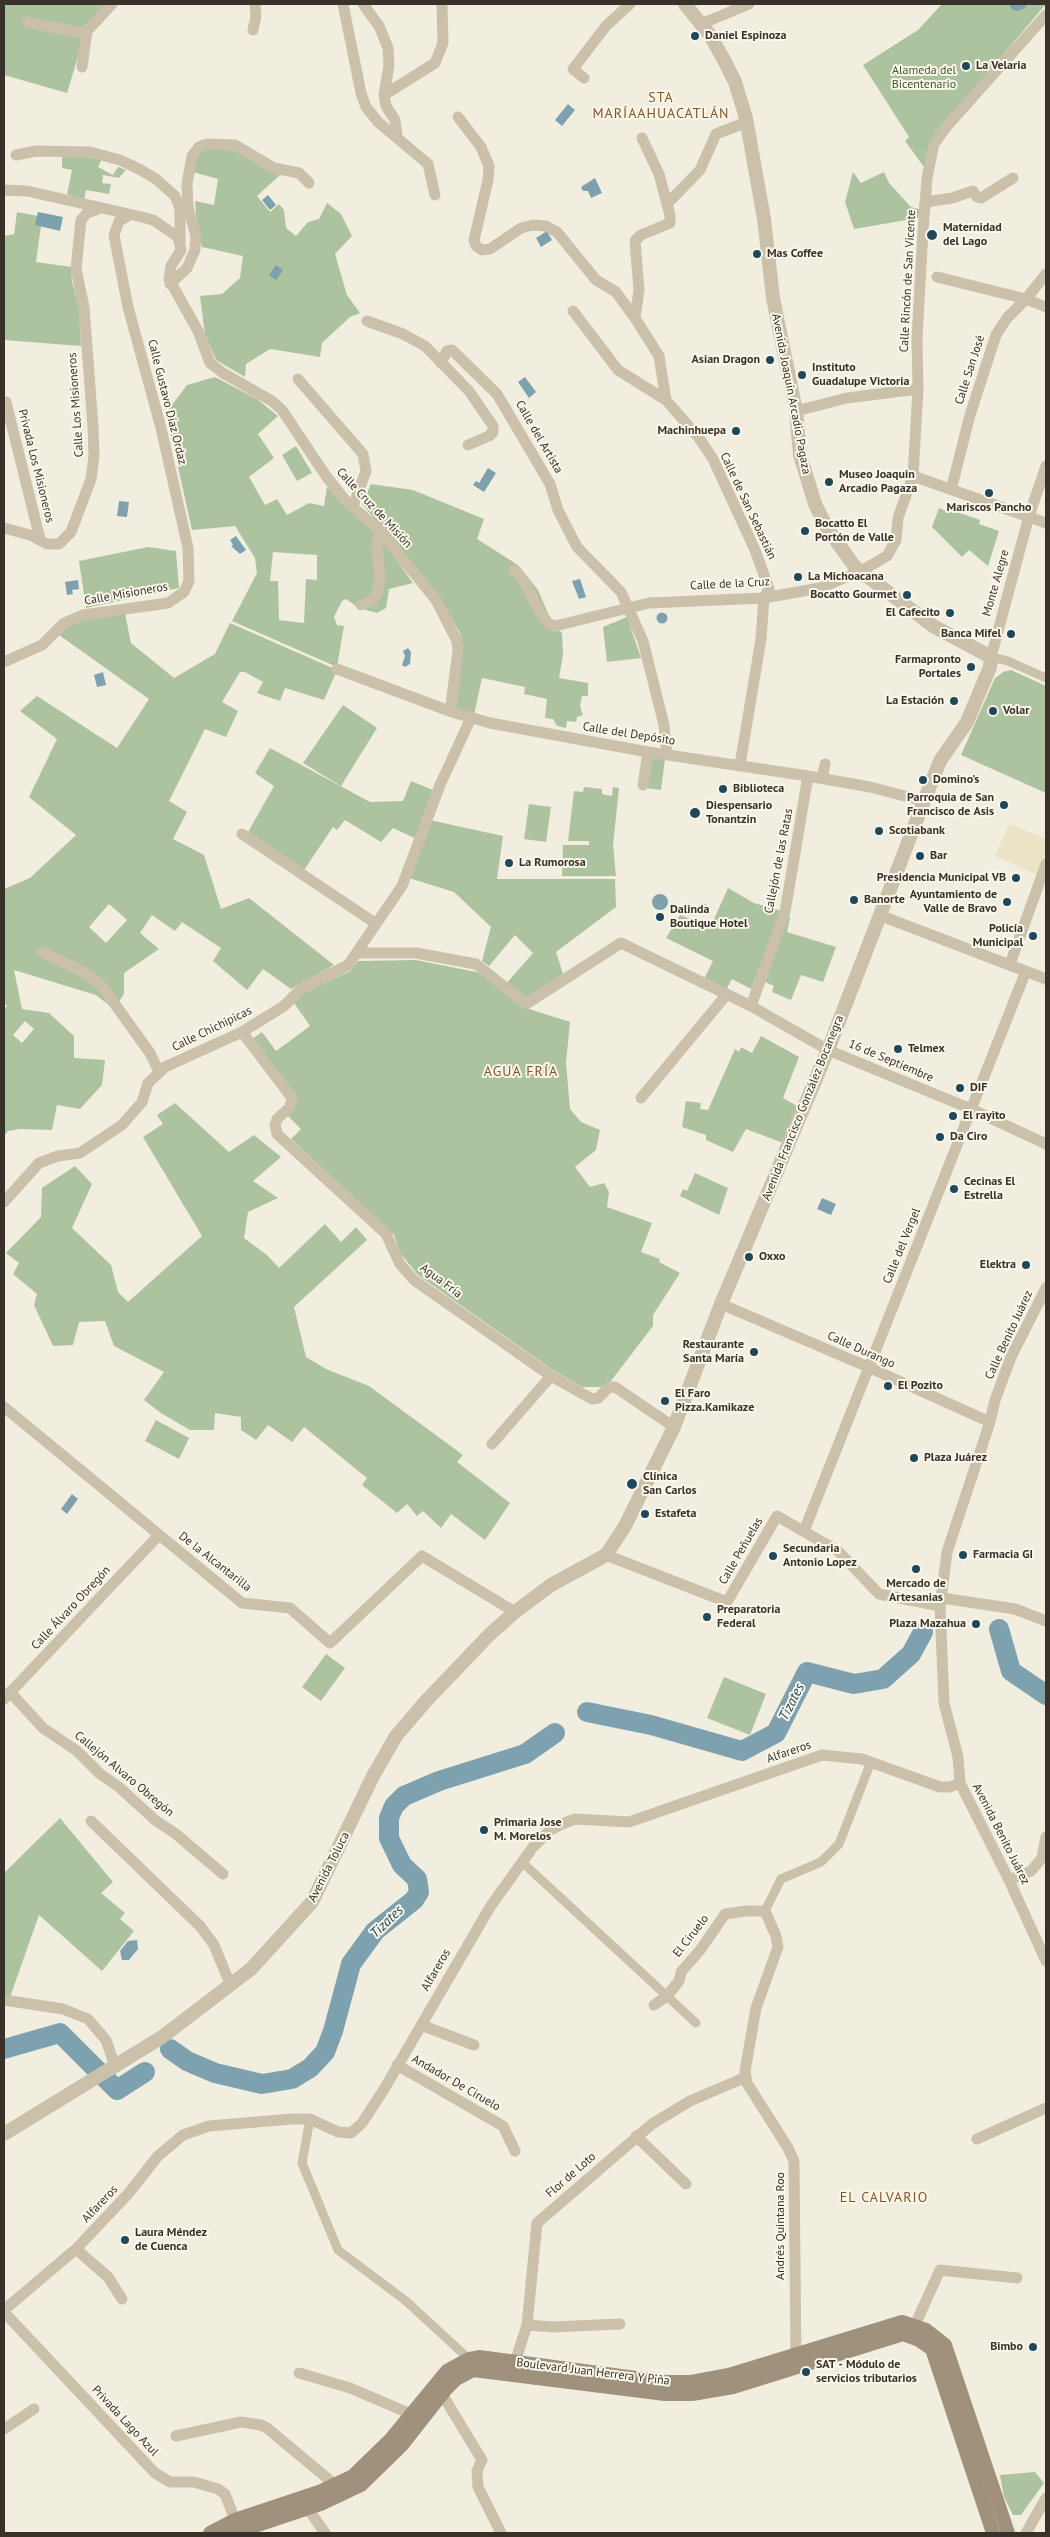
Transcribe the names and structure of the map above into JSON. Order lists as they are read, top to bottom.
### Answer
{
  "streets": {
    "main road": ["Boulevard Juan Herrera Y Piña"],
    "street": [
      "Calle Rincón de San Vicente",
      "Calle San José",
      "Avenida Joaquín Arcadio Pagaza",
      "Calle Gustavo Díaz Ordaz",
      "Calle Los Misioneros",
      "Calle del Artista",
      "Privada Los Misioneros",
      "Calle de San Sebastián",
      "Calle Cruz de Misión",
      "Monte Alegre",
      "Calle de la Cruz",
      "Calle Misioneros",
      "Calle del Depósito",
      "Callejón de las Ratas",
      "Calle Chichipicas",
      "16 de Septiembre",
      "Avenida Francisco González Bocanegra",
      "Calle del Vergel",
      "Agua Fría",
      "Calle Benito Juárez",
      "Calle Durango",
      "Calle Peñuelas",
      "De la Alcantarilla",
      "Calle Álvaro Obregón",
      "Alfareros",
      "Callejón Alvaro Obregón",
      "Avenida Benito Juárez",
      "Avenida Toluca",
      "El Ciruelo",
      "Andador De Ciruelo",
      "Flor de Loto",
      "Andrés Quintana Roo",
      "Privada Lago Azul"
    ]
  },
  "crossings": [
    ["Calle Rincón de San Vicente", "Avenida Joaquín Arcadio Pagaza"],
    ["Calle Rincón de San Vicente", "Calle de la Cruz"],
    ["Avenida Joaquín Arcadio Pagaza", "Monte Alegre"],
    ["Avenida Joaquín Arcadio Pagaza", "Calle de la Cruz"],
    ["Avenida Joaquín Arcadio Pagaza", "Avenida Francisco González Bocanegra"],
    ["Calle Gustavo Díaz Ordaz", "Calle Misioneros"],
    ["Calle Los Misioneros", "Privada Los Misioneros"],
    ["Calle del Artista", "Calle de la Cruz"],
    ["Calle del Artista", "Calle del Depósito"],
    ["Calle de San Sebastián", "Calle de la Cruz"],
    ["Calle de San Sebastián", "Calle del Depósito"],
    ["Calle Cruz de Misión", "Calle del Depósito"],
    ["Monte Alegre", "Avenida Francisco González Bocanegra"],
    ["Calle del Depósito", "Callejón de las Ratas"],
    ["Calle del Depósito", "Calle Chichipicas"],
    ["Calle del Depósito", "Avenida Francisco González Bocanegra"],
    ["Callejón de las Ratas", "16 de Septiembre"],
    ["Calle Chichipicas", "16 de Septiembre"],
    ["Calle Chichipicas", "Agua Fría"],
    ["16 de Septiembre", "Avenida Francisco González Bocanegra"],
    ["16 de Septiembre", "Calle del Vergel"],
    ["Avenida Francisco González Bocanegra", "Agua Fría"],
    ["Avenida Francisco González Bocanegra", "Calle Durango"],
    ["Avenida Francisco González Bocanegra", "Calle Peñuelas"],
    ["Avenida Francisco González Bocanegra", "Avenida Toluca"],
    ["Calle del Vergel", "Calle Durango"],
    ["Calle del Vergel", "Calle Peñuelas"],
    ["Calle Benito Juárez", "Calle Durango"],
    ["Calle Benito Juárez", "Avenida Benito Juárez"],
    ["Calle Durango", "Avenida Benito Juárez"],
    ["Calle Peñuelas", "Avenida Benito Juárez"],
    ["Calle Peñuelas", "Avenida Toluca"],
    ["De la Alcantarilla", "Calle Álvaro Obregón"],
    ["De la Alcantarilla", "Avenida Toluca"],
    ["Calle Álvaro Obregón", "Callejón Alvaro Obregón"],
    ["Alfareros", "Avenida Benito Juárez"],
    ["Alfareros", "Andador De Ciruelo"],
    ["Alfareros", "Privada Lago Azul"],
    ["Flor de Loto", "Andrés Quintana Roo"],
    ["Flor de Loto", "Boulevard Juan Herrera Y Piña"],
    ["Andrés Quintana Roo", "Boulevard Juan Herrera Y Piña"],
    ["Boulevard Juan Herrera Y Piña", "Privada Lago Azul"]
  ],
  "districts": ["STA MARÍAAHUACATLÁN", "AGUA FRÍA", "EL CALVARIO"],
  "water": ["Tizates"],
  "parks": ["Alameda del Bicentenario"],
  "places": [
    "Daniel Espinoza",
    "La Velaria",
    "Maternidad del Lago",
    "Mas Coffee",
    "Asian Dragon",
    "Instituto Guadalupe Victoria",
    "Machinhuepa",
    "Museo Joaquin Arcadio Pagaza",
    "Mariscos Pancho",
    "Bocatto El Portón de Valle",
    "La Michoacana",
    "Bocatto Gourmet",
    "El Cafecito",
    "Banca Mifel",
    "Farmapronto Portales",
    "La Estación",
    "Volar",
    "Domino's",
    "Biblioteca",
    "Parroquia de San Francisco de Asis",
    "Diespensario Tonantzin",
    "Scotiabank",
    "Bar",
    "La Rumorosa",
    "Presidencia Municipal VB",
    "Banorte",
    "Ayuntamiento de Valle de Bravo",
    "Dalinda Boutique Hotel",
    "Policía Municipal",
    "Telmex",
    "DIF",
    "El rayito",
    "Da Ciro",
    "Cecinas El Estrella",
    "Oxxo",
    "Elektra",
    "Restaurante Santa María",
    "El Pozito",
    "El Faro Pizza.Kamikaze",
    "Plaza Juárez",
    "Clínica San Carlos",
    "Estafeta",
    "Farmacia GI",
    "Secundaria Antonio Lopez",
    "Mercado de Artesanias",
    "Preparatoria Federal",
    "Plaza Mazahua",
    "Primaria Jose M. Morelos",
    "Laura Méndez de Cuenca",
    "Bimbo",
    "SAT - Módulo de servicios tributarios"
  ]
}
